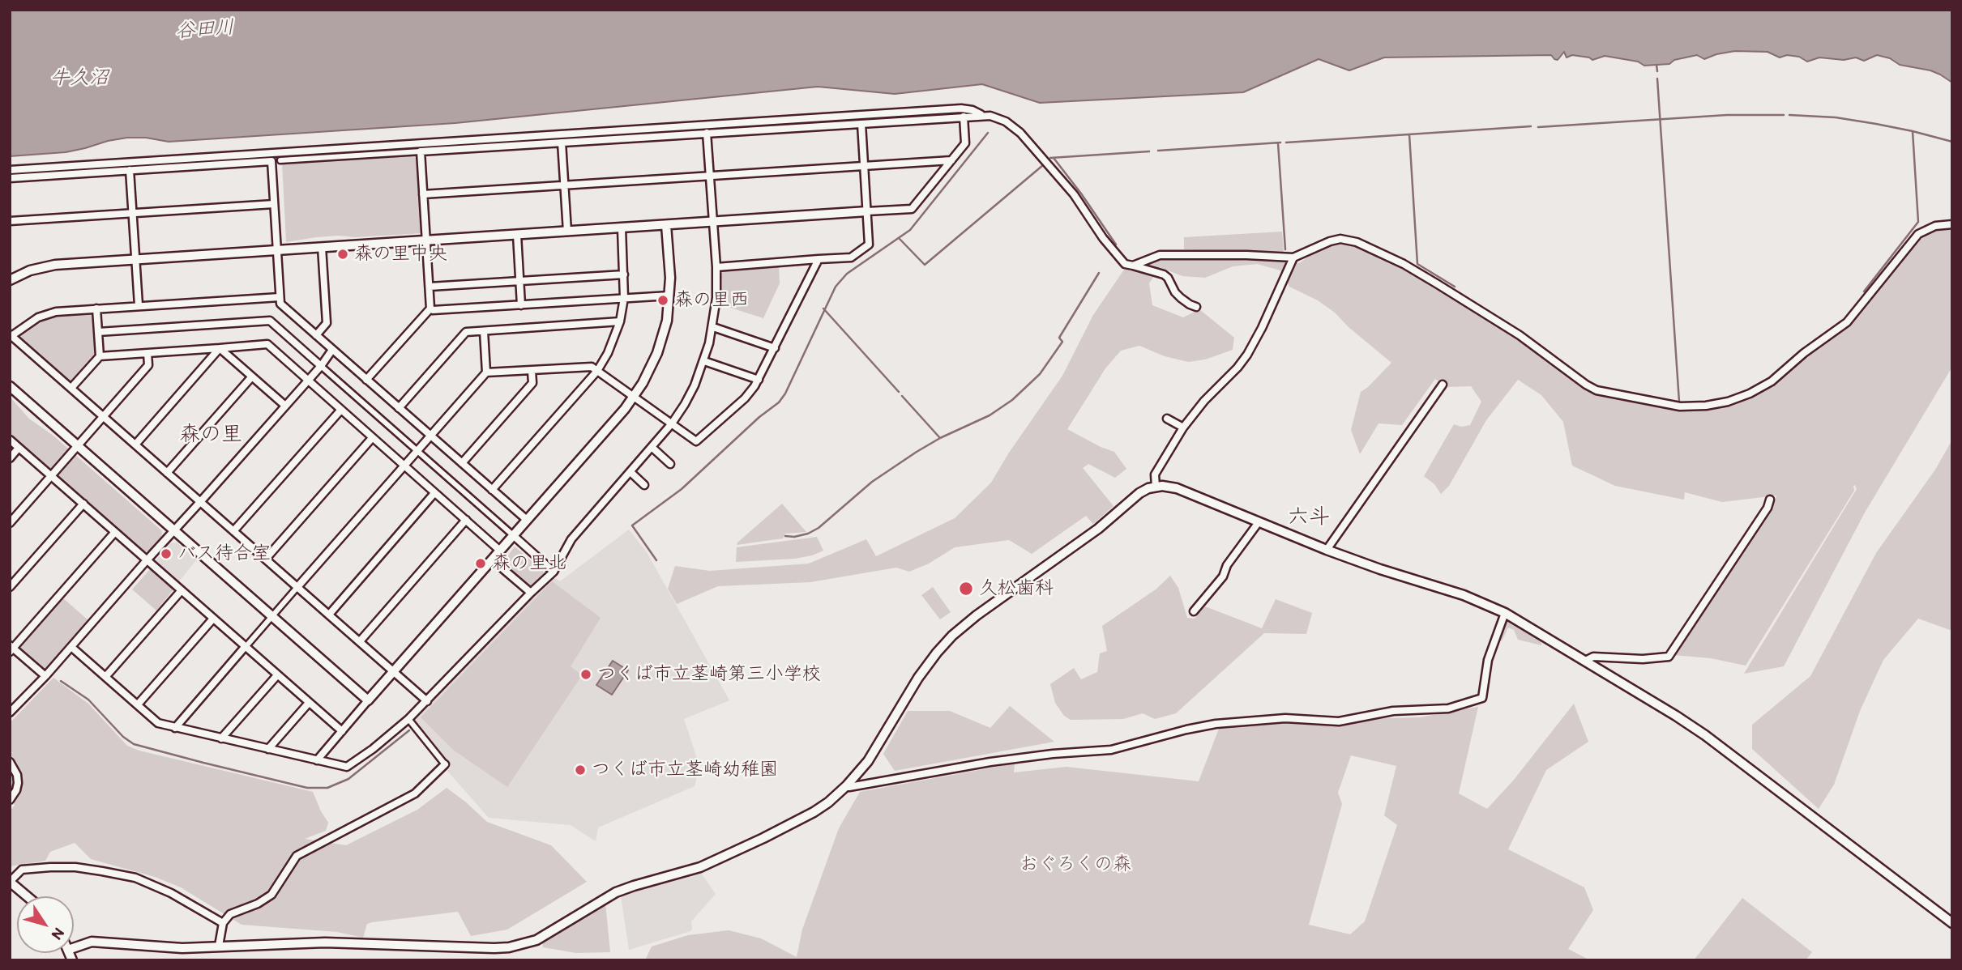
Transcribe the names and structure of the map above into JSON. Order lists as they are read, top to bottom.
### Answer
{
  "districts": ["森の里", "六斗"],
  "water": ["谷田川", "牛久沼"],
  "parks": ["おぐろくの森"],
  "places": [
    "森の里中央",
    "森の里西",
    "バス待合室",
    "森の里北",
    "久松歯科",
    "つくば市立茎崎第三小学校",
    "つくば市立茎崎幼稚園"
  ],
  "north": "bottom right"
}
